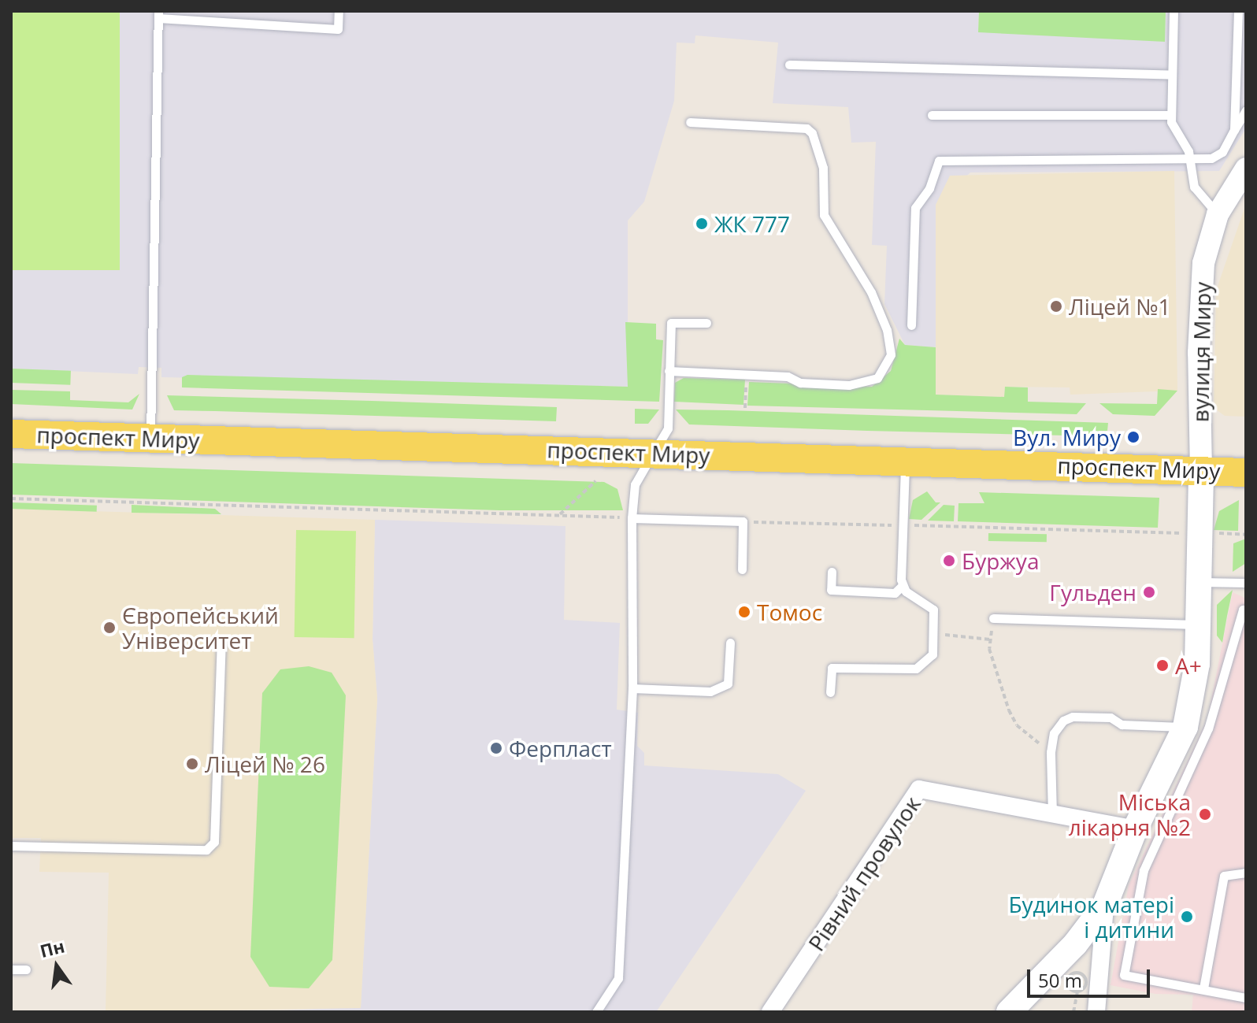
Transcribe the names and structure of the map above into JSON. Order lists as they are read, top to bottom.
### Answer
{
  "streets": {
    "main road": ["проспект Миру"],
    "street": ["вулиця Миру", "Рівний провулок"]
  },
  "crossings": [
    ["вулиця Миру", "проспект Миру"]
  ],
  "places": [
    "ЖК 777",
    "Ліцей №1",
    "Вул. Миру",
    "Буржуа",
    "Гульден",
    "Томос",
    "Європейський Університет",
    "A+",
    "Ферпласт",
    "Ліцей № 26",
    "Міська лікарня №2",
    "Будинок матері і дитини"
  ],
  "scale_bar": "50 m",
  "north": "top"
}
